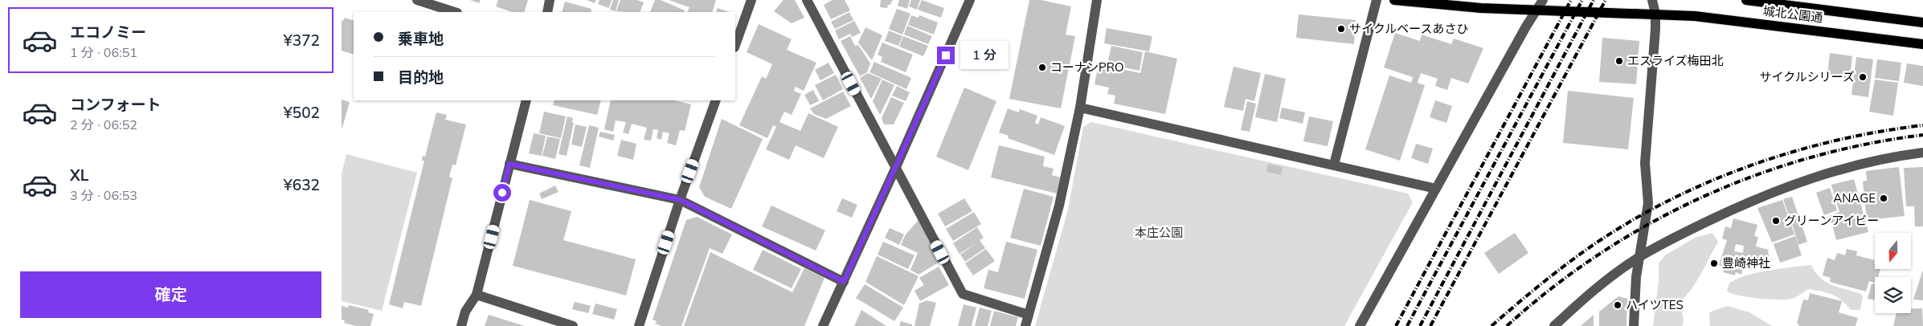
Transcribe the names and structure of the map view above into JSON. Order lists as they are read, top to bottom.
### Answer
{
  "streets": {
    "main road": ["城北公園通"]
  },
  "parks": ["本庄公園"],
  "places": [
    "サイクルベースあさひ",
    "エスライズ梅田北",
    "コーナンPRO",
    "サイクルシリーズ",
    "ANAGE",
    "グリーンアイビー",
    "豊崎神社",
    "ハイツTES"
  ],
  "north": "bottom",
  "page": {
    "list": [
      {
        "name": "エコノミー",
        "note": "1 分 · 06:51",
        "value": "¥372"
      },
      {
        "name": "コンフォート",
        "note": "2 分 · 06:52",
        "value": "¥502"
      },
      {
        "name": "XL",
        "note": "3 分 · 06:53",
        "value": "¥632"
      }
    ],
    "banner": ["乗車地", "目的地"],
    "bubble": "1 分",
    "buttons": "確定"
  }
}
